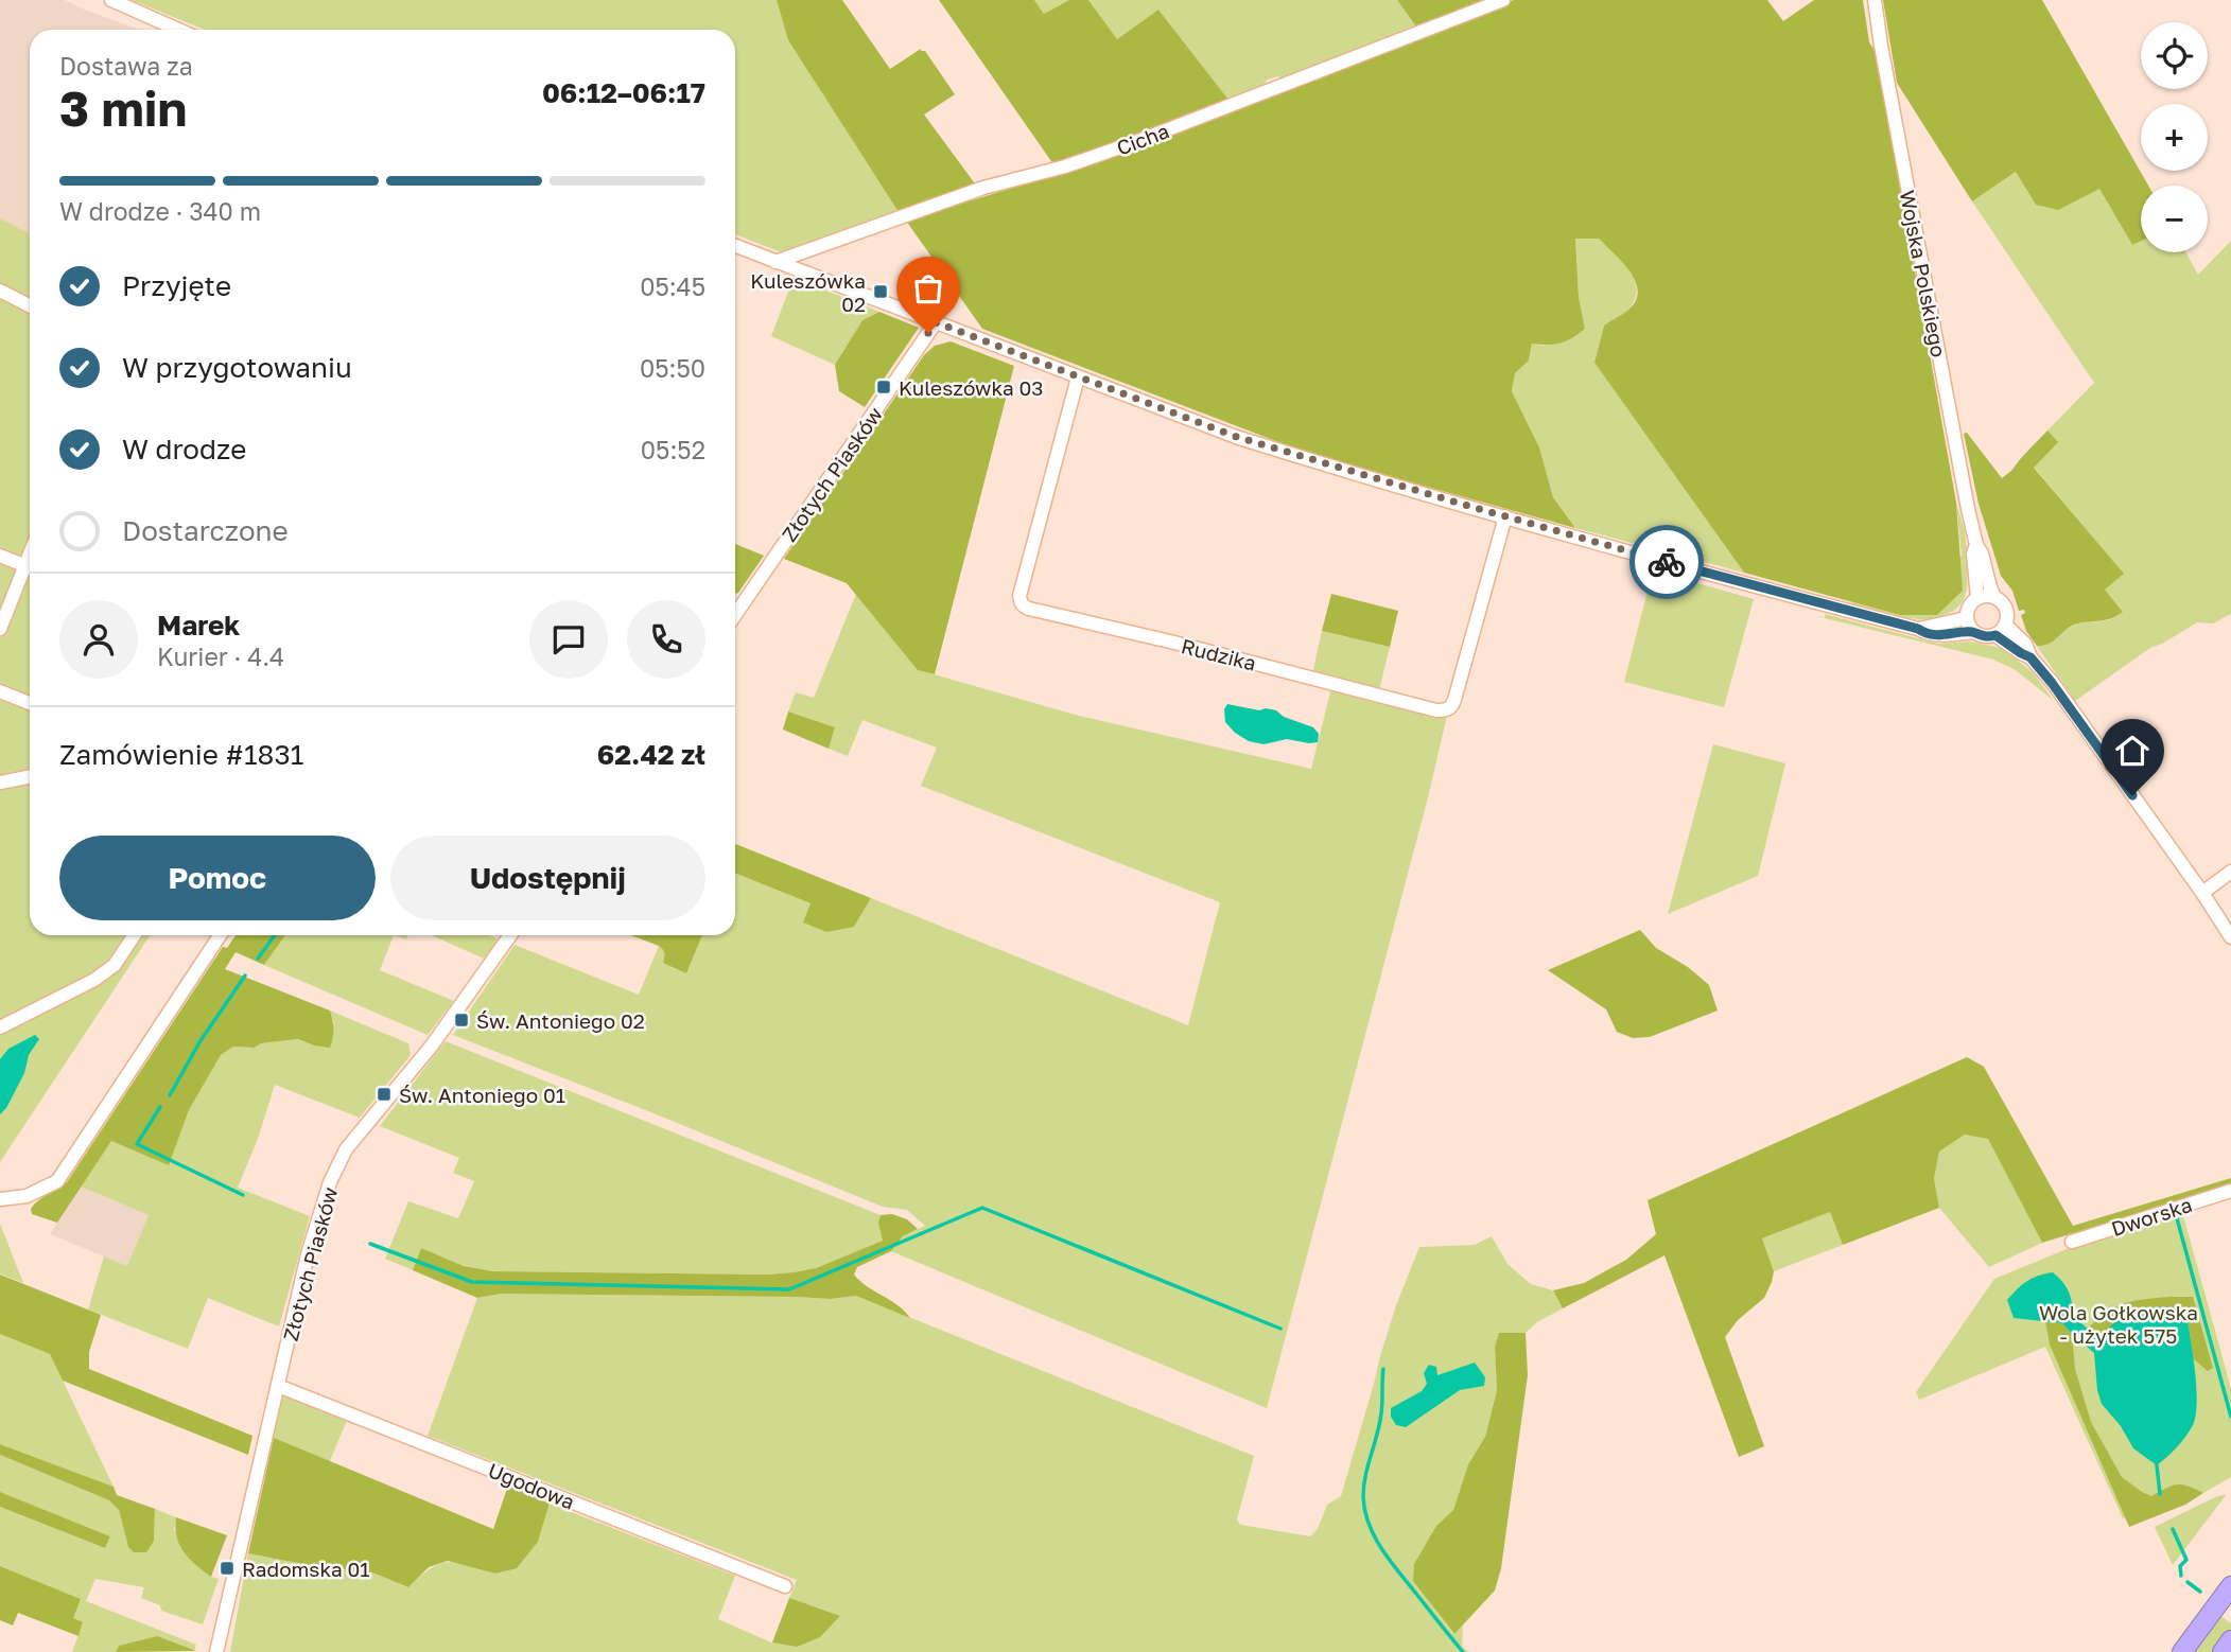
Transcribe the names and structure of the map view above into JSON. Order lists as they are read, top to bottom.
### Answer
{
  "streets": {
    "street": [
      "Cicha",
      "Wojska Polskiego",
      "Złotych Piasków",
      "Rudzika",
      "Dworska",
      "Ugodowa"
    ]
  },
  "crossings": [
    ["Złotych Piasków", "Ugodowa"]
  ],
  "parks": ["Wola Gołkowska - użytek 575"],
  "places": {
    "transit": [
      "Kuleszówka 02",
      "Kuleszówka 03",
      "Św. Antoniego 02",
      "Św. Antoniego 01",
      "Radomska 01"
    ]
  },
  "page": {
    "map_buttons": ["+", "−"],
    "heading": ["3 min", "Dostawa za", "06:12–06:17"],
    "panel": [
      "Marek",
      "Kurier · 4.4",
      "Zamówienie #1831",
      "62.42 zł"
    ],
    "bar": "W drodze · 340 m",
    "list": [
      ["Przyjęte", "05:45"],
      ["W przygotowaniu", "05:50"],
      ["W drodze", "05:52"],
      "Dostarczone"
    ],
    "buttons": ["Pomoc", "Udostępnij"]
  }
}
